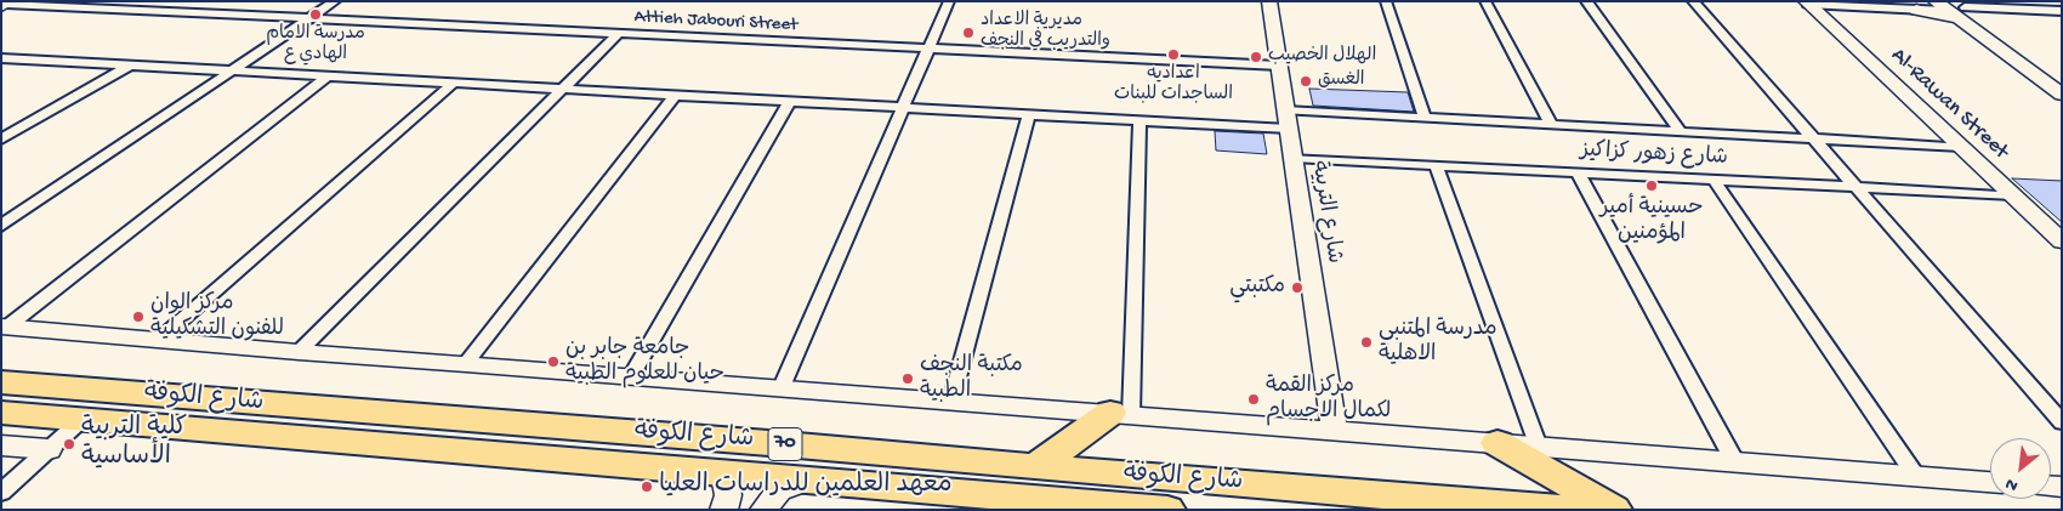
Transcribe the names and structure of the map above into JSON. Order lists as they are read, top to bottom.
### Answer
{
  "streets": {
    "highway": ["شارع الكوفة", "70"],
    "street": [
      "Attieh Jabouri Street",
      "Al-Rawan Street",
      "شارع زهور كزاكيز",
      "شارع التربية"
    ]
  },
  "crossings": [
    ["Attieh Jabouri Street", "شارع التربية"],
    ["Al-Rawan Street", "شارع زهور كزاكيز"],
    ["شارع زهور كزاكيز", "شارع التربية"]
  ],
  "places": [
    "مدرسة الامام الهادي ع",
    "مديرية الاعداد والتدريب في النجف",
    "اعداديه الساجدات للبنات",
    "الهلال الخصيب",
    "الغسق",
    "حسينية أمير المؤمنين",
    "مكتبتي",
    "مركز الوان للفنون التشكيلية",
    "مدرسة المتنبي الاهلية",
    "جامعة جابر بن حيان للعلوم الطبية",
    "مكتبة النجف الطبية",
    "مركز القمة لكمال الاجسام",
    "كلية التربية الأساسية",
    "معهد العلمين للدراسات العليا"
  ],
  "north": "bottom left"
}
